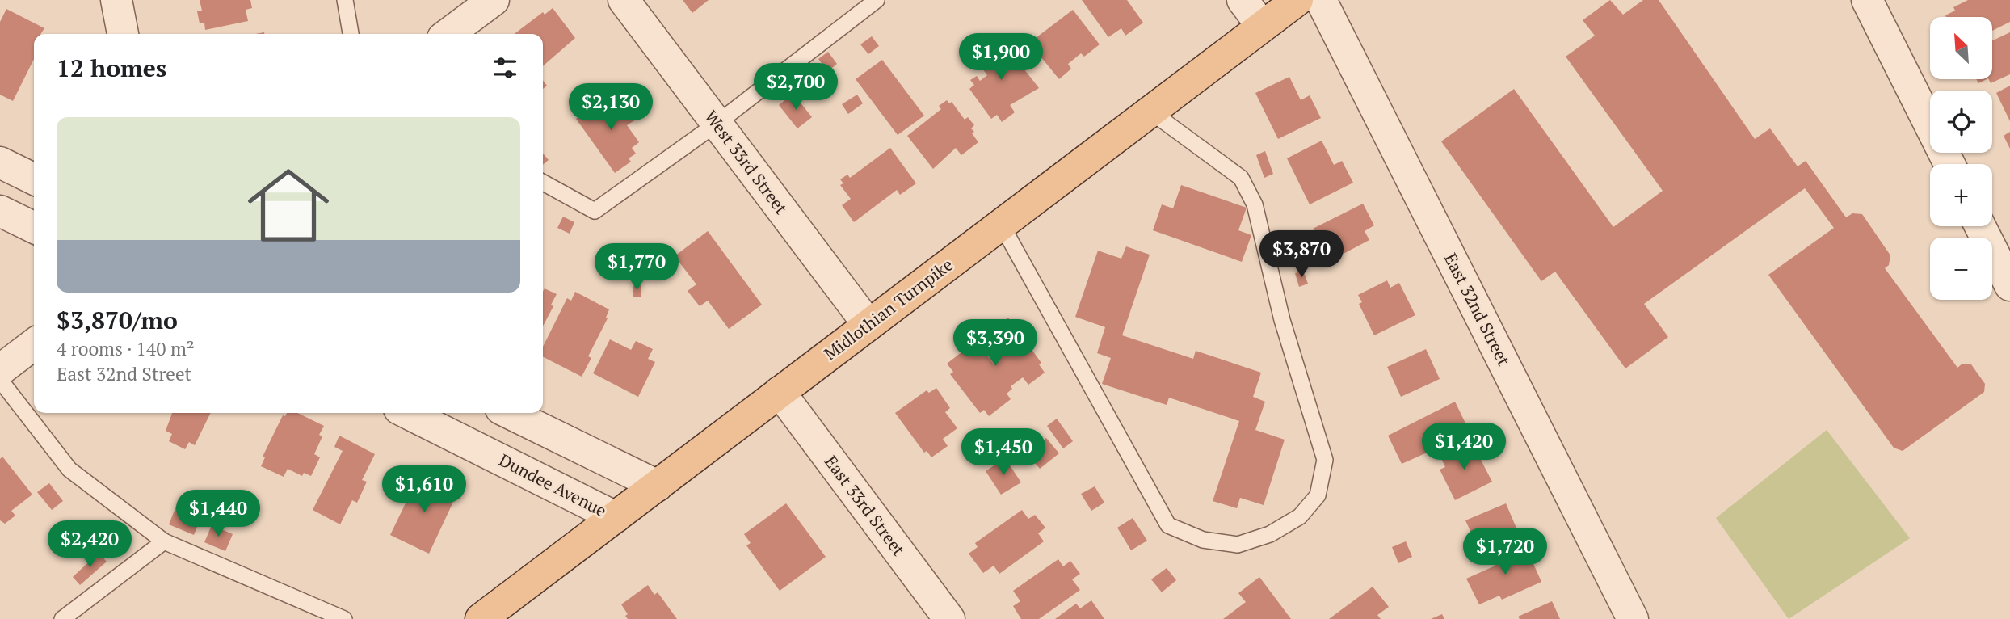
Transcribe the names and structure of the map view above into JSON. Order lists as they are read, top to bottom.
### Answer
{
  "streets": {
    "main road": ["Midlothian Turnpike"],
    "street": [
      "West 33rd Street",
      "East 32nd Street",
      "Dundee Avenue",
      "East 33rd Street"
    ]
  },
  "crossings": [
    ["West 33rd Street", "Midlothian Turnpike"],
    ["Midlothian Turnpike", "Dundee Avenue"],
    ["Midlothian Turnpike", "East 33rd Street"]
  ],
  "north": "top left",
  "page": {
    "map_buttons": ["+", "−"],
    "price": [
      "$1,900",
      "$2,700",
      "$2,130",
      "$3,870",
      "$1,770",
      "$3,390",
      "$1,420",
      "$1,450",
      "$1,610",
      "$1,440",
      "$2,420",
      "$1,720"
    ],
    "heading": "12 homes",
    "list": [
      {
        "name": "$3,870/mo",
        "note": "4 rooms · 140 m² · East 32nd Street"
      }
    ]
  }
}
